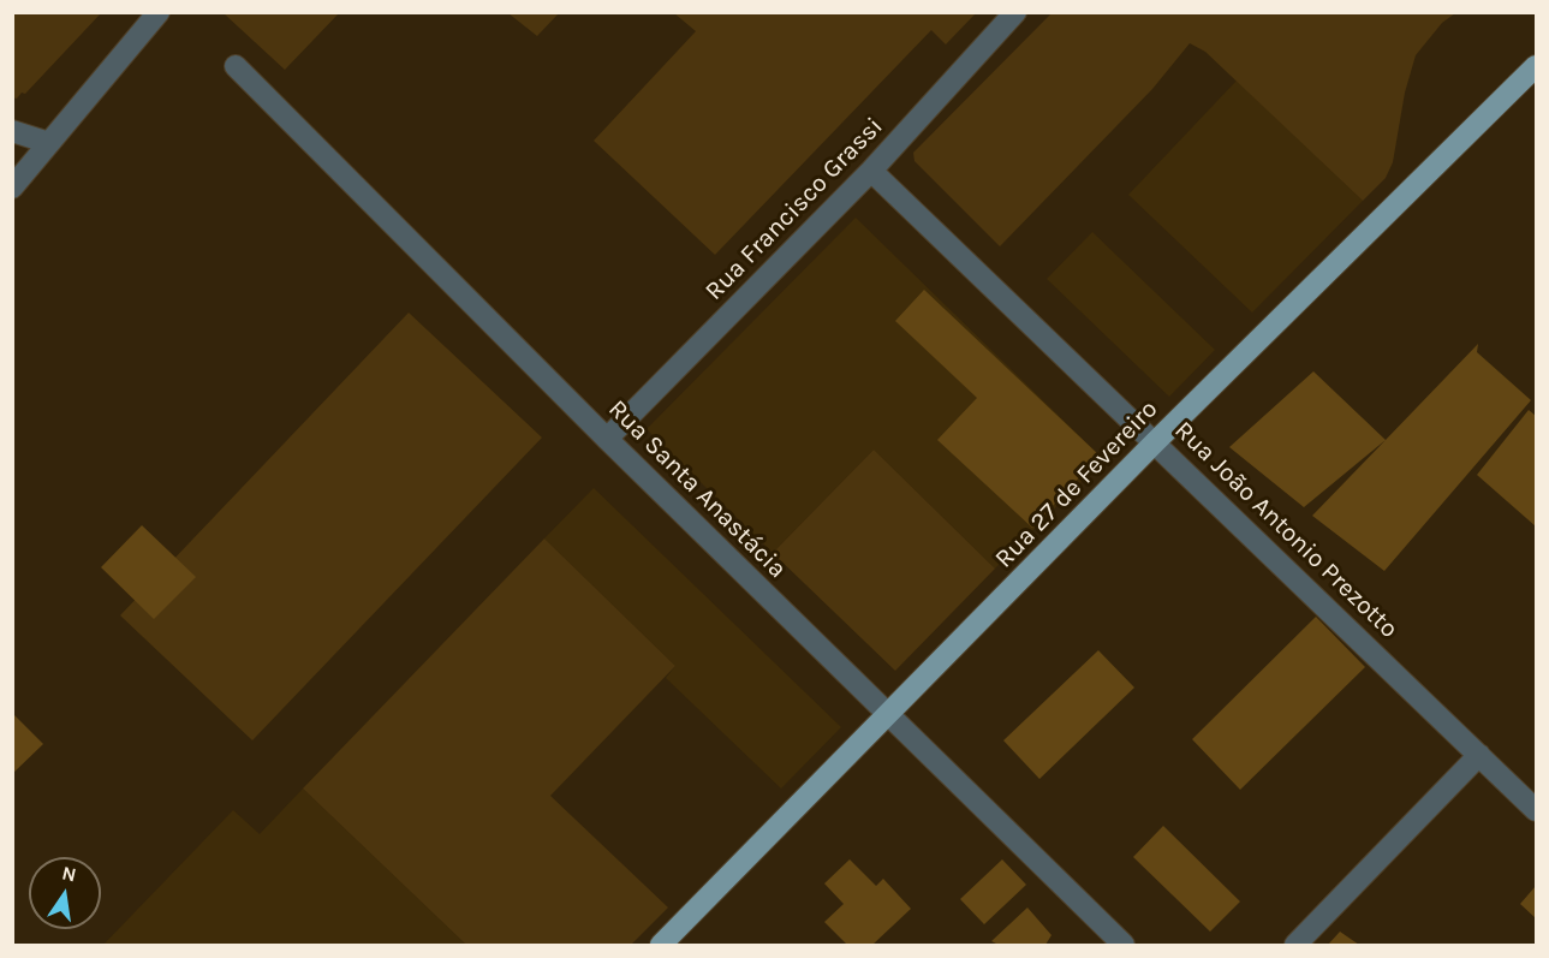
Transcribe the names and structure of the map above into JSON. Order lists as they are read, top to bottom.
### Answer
{
  "streets": {
    "main road": ["Rua 27 de Fevereiro"],
    "street": ["Rua Francisco Grassi", "Rua Santa Anastácia", "Rua João Antonio Prezotto"]
  },
  "crossings": [
    ["Rua Francisco Grassi", "Rua Santa Anastácia"],
    ["Rua Francisco Grassi", "Rua João Antonio Prezotto"],
    ["Rua 27 de Fevereiro", "Rua Santa Anastácia"],
    ["Rua 27 de Fevereiro", "Rua João Antonio Prezotto"]
  ],
  "north": "top"
}
